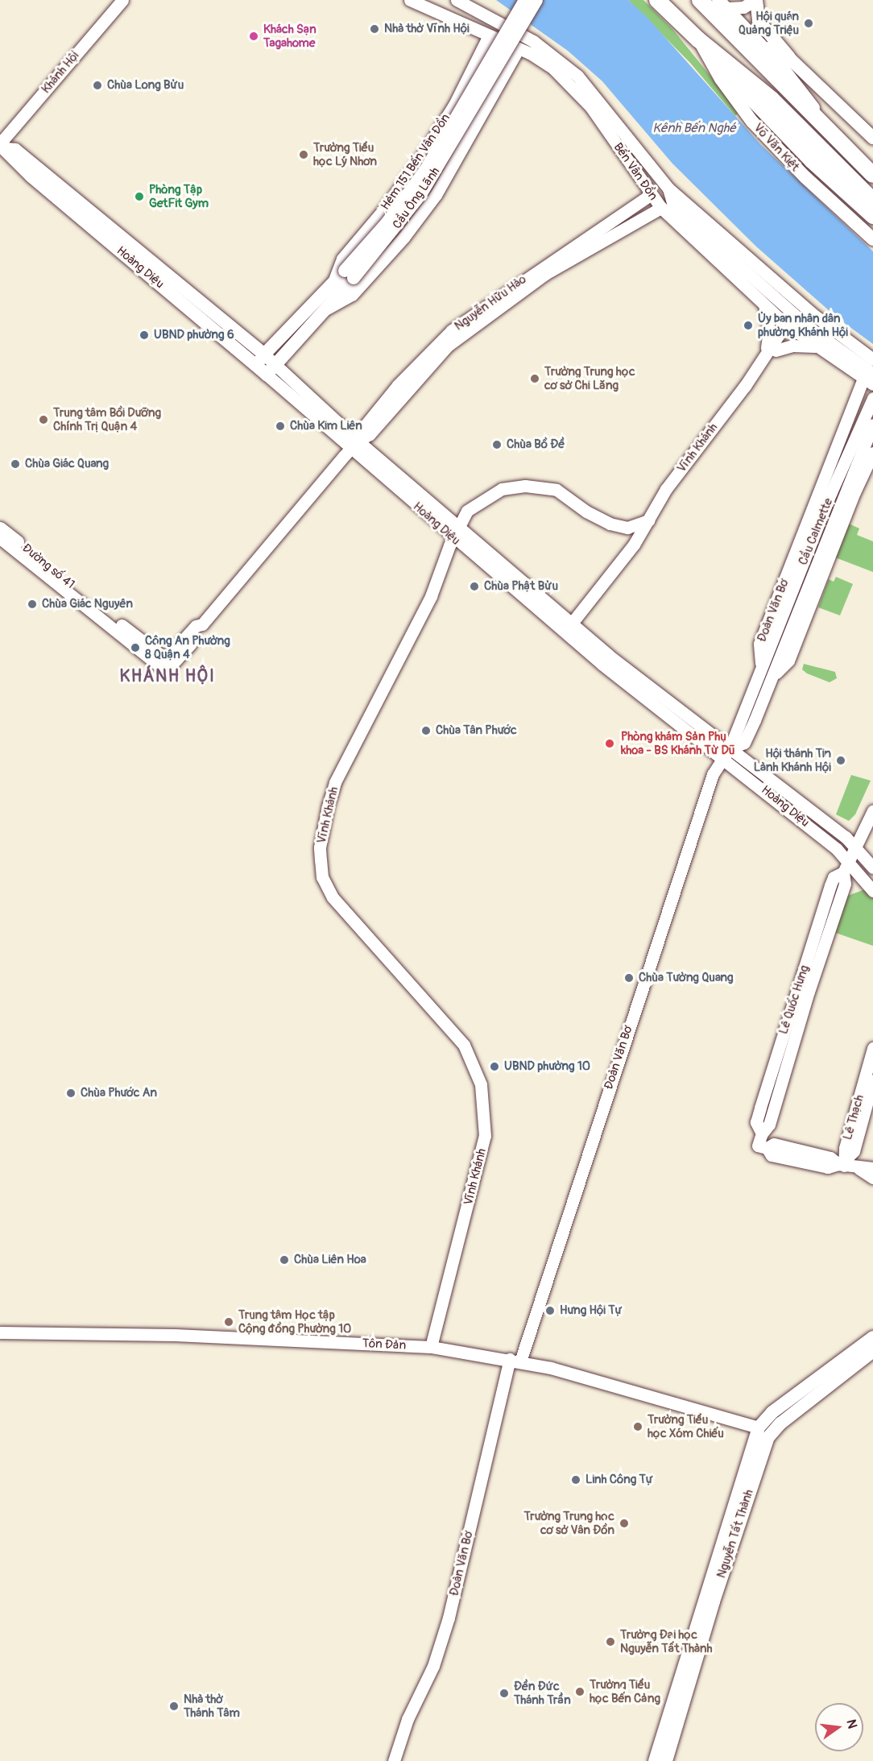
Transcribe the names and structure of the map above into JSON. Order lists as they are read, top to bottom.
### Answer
{
  "streets": {
    "highway": ["Võ Văn Kiệt"],
    "main road": ["Cầu Ông Lãnh", "Hoàng Diệu", "Nguyễn Tất Thành"],
    "street": [
      "Khánh Hội",
      "Hẻm 151 Bến Vân Đồn",
      "Bến Vân Đồn",
      "Nguyễn Hữu Hào",
      "Vĩnh Khánh",
      "Cầu Calmette",
      "Đường số 41",
      "Đoàn Văn Bơ",
      "Lê Quốc Hưng",
      "Lê Thạch",
      "Tôn Đản"
    ]
  },
  "crossings": [
    ["Khánh Hội", "Hoàng Diệu"],
    ["Hẻm 151 Bến Vân Đồn", "Bến Vân Đồn"],
    ["Hẻm 151 Bến Vân Đồn", "Cầu Ông Lãnh"],
    ["Bến Vân Đồn", "Nguyễn Hữu Hào"],
    ["Bến Vân Đồn", "Vĩnh Khánh"],
    ["Bến Vân Đồn", "Đoàn Văn Bơ"],
    ["Cầu Ông Lãnh", "Hoàng Diệu"],
    ["Hoàng Diệu", "Nguyễn Hữu Hào"],
    ["Hoàng Diệu", "Vĩnh Khánh"],
    ["Hoàng Diệu", "Đoàn Văn Bơ"],
    ["Hoàng Diệu", "Lê Quốc Hưng"],
    ["Nguyễn Hữu Hào", "Đường số 41"],
    ["Vĩnh Khánh", "Tôn Đản"],
    ["Cầu Calmette", "Đoàn Văn Bơ"],
    ["Đoàn Văn Bơ", "Tôn Đản"],
    ["Lê Quốc Hưng", "Lê Thạch"],
    ["Tôn Đản", "Nguyễn Tất Thành"]
  ],
  "districts": ["KHÁNH HỘI"],
  "water": ["Kênh Bến Nghé"],
  "places": [
    "Hội quán Quảng Triệu",
    "Nhà thờ Vĩnh Hội",
    "Khách Sạn Tagahome",
    "Chùa Long Bửu",
    "Trường Tiểu học Lý Nhơn",
    "Phòng Tập GetFit Gym",
    "Ủy ban nhân dân phường Khánh Hội",
    "UBND phường 6",
    "Trường Trung học cơ sở Chi Lăng",
    "Trung tâm Bồi Dưỡng Chính Trị Quận 4",
    "Chùa Kim Liên",
    "Chùa Bồ Đề",
    "Chùa Giác Quang",
    "Chùa Phật Bửu",
    "Chùa Giác Nguyên",
    "Công An Phường 8 Quận 4",
    "Chùa Tân Phước",
    "Phòng khám Sản Phụ khoa - BS Khánh Từ Dũ",
    "Hội thánh Tin Lành Khánh Hội",
    "Chùa Tường Quang",
    "UBND phường 10",
    "Chùa Phước An",
    "Chùa Liên Hoa",
    "Hưng Hội Tự",
    "Trung tâm Học tập Cộng đồng Phường 10",
    "Trường Tiểu học Xóm Chiếu",
    "Linh Công Tự",
    "Trường Trung học cơ sở Vân Đồn",
    "Trường Đại học Nguyễn Tất Thành",
    "Trường Tiểu học Bến Cảng",
    "Đền Đức Thánh Trần",
    "Nhà thờ Thánh Tâm"
  ],
  "north": "right"
}
